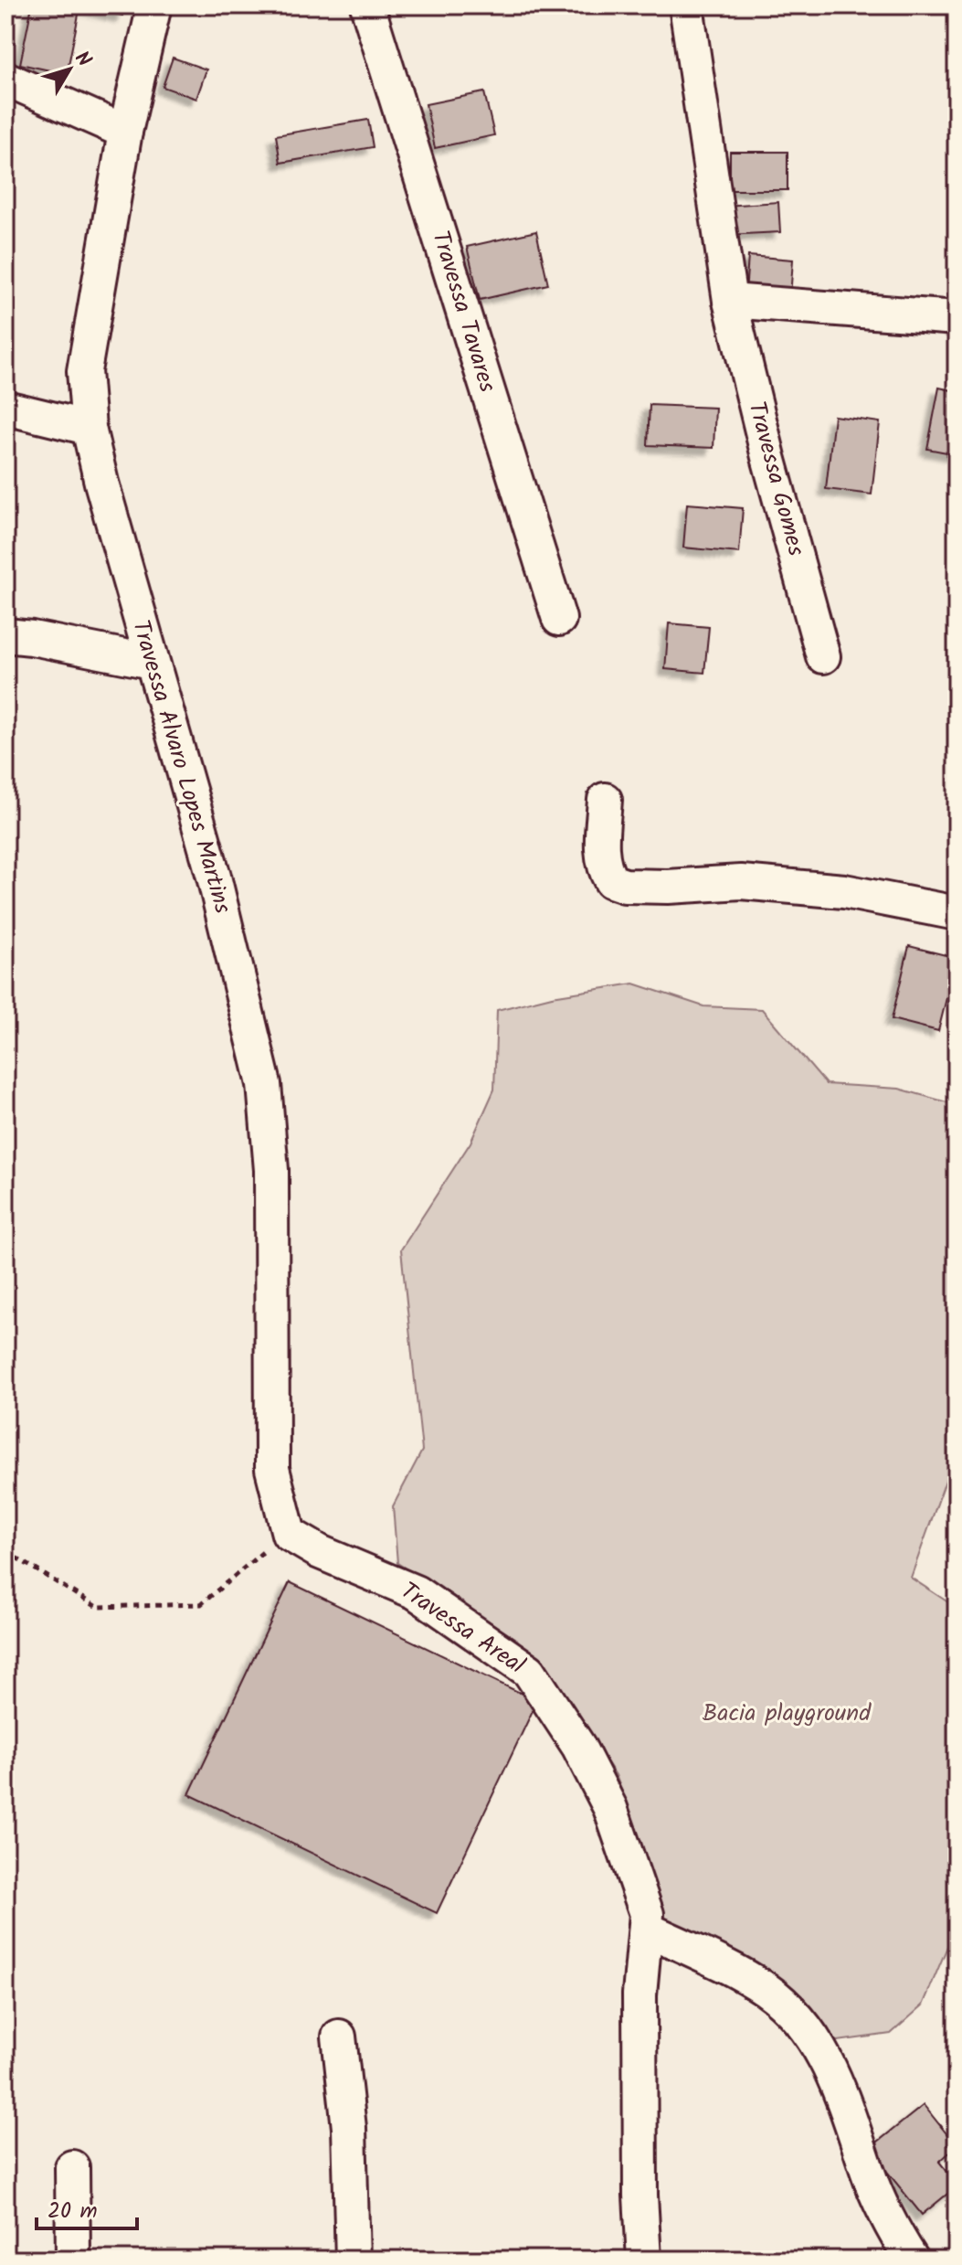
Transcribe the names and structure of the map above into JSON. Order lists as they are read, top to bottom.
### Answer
{
  "streets": {
    "street": [
      "Travessa Tavares",
      "Travessa Gomes",
      "Travessa Alvaro Lopes Martins",
      "Travessa Areal"
    ]
  },
  "crossings": [
    ["Travessa Alvaro Lopes Martins", "Travessa Areal"]
  ],
  "parks": ["Bacia playground"],
  "scale_bar": "20 m",
  "north": "top right"
}
